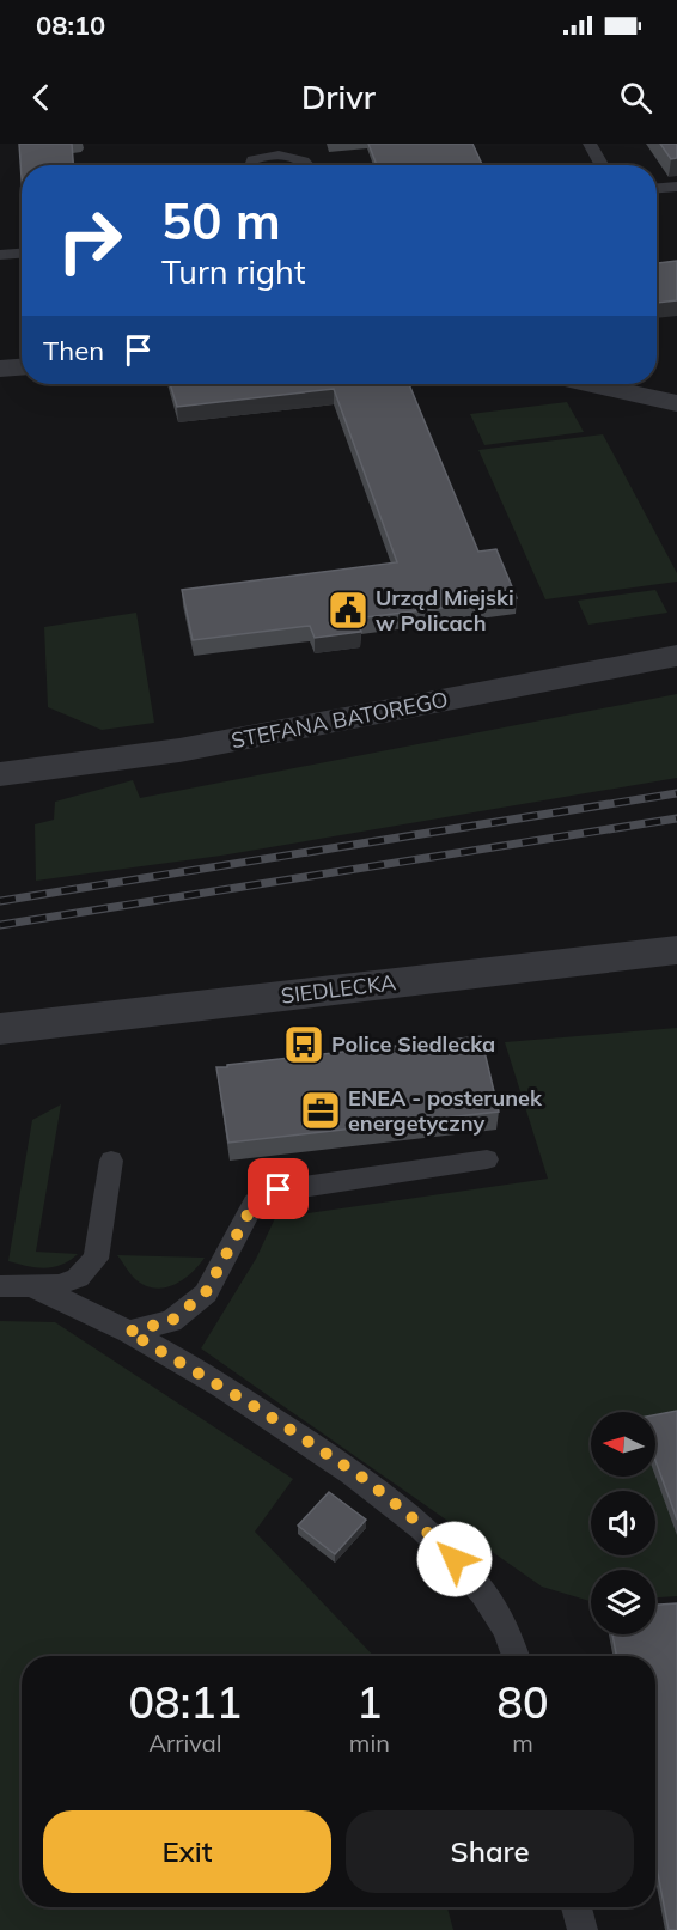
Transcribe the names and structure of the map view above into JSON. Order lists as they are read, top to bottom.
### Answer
{
  "streets": {
    "street": ["STEFANA BATOREGO", "SIEDLECKA"]
  },
  "places": {
    "public building": ["Urząd Miejski w Policach"],
    "bus stop": ["Police Siedlecka"],
    "office": ["ENEA - posterunek energetyczny"]
  },
  "north": "left",
  "page": {
    "status": "08:10",
    "header": "Drivr",
    "turn": ["50 m", "Turn right"],
    "then": "Then",
    "eta": [
      "08:11",
      "Arrival",
      "1",
      "min",
      "80",
      "m"
    ],
    "buttons": ["Exit", "Share"]
  }
}
